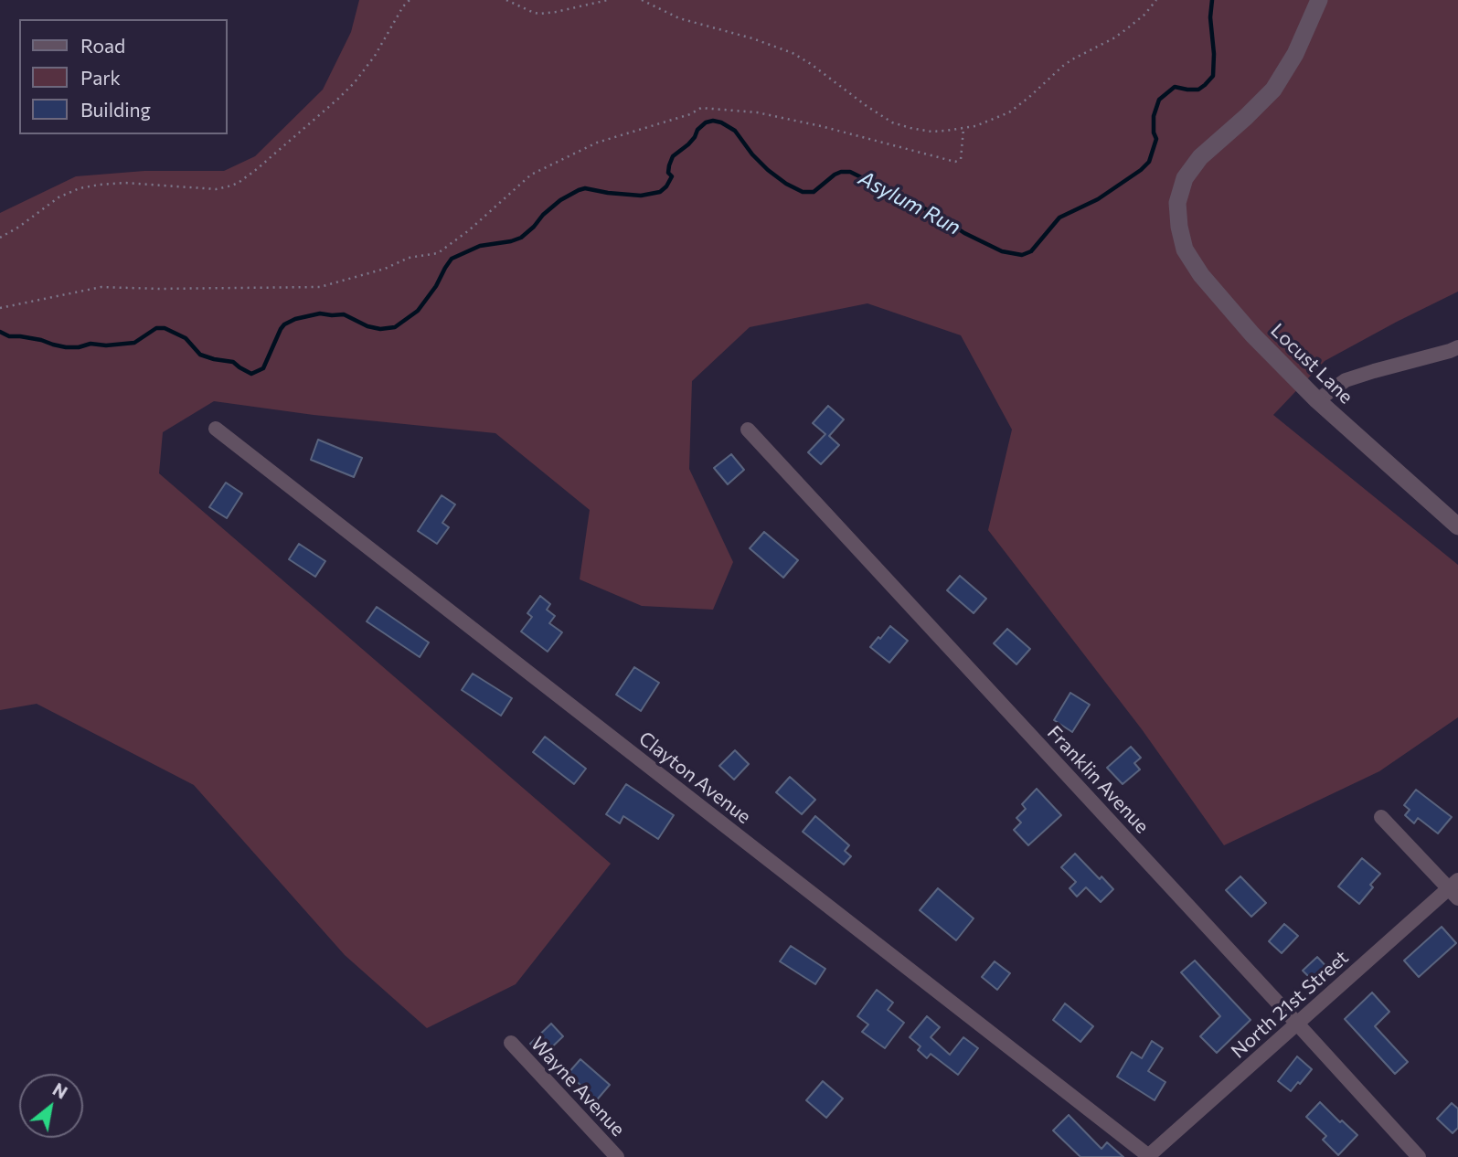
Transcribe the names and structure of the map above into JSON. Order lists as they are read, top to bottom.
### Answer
{
  "streets": {
    "street": [
      "Locust Lane",
      "Clayton Avenue",
      "Franklin Avenue",
      "North 21st Street",
      "Wayne Avenue"
    ]
  },
  "crossings": [
    ["Clayton Avenue", "North 21st Street"],
    ["Franklin Avenue", "North 21st Street"]
  ],
  "water": ["Asylum Run"],
  "legend": ["Road", "Park", "Building"],
  "north": "top right"
}
